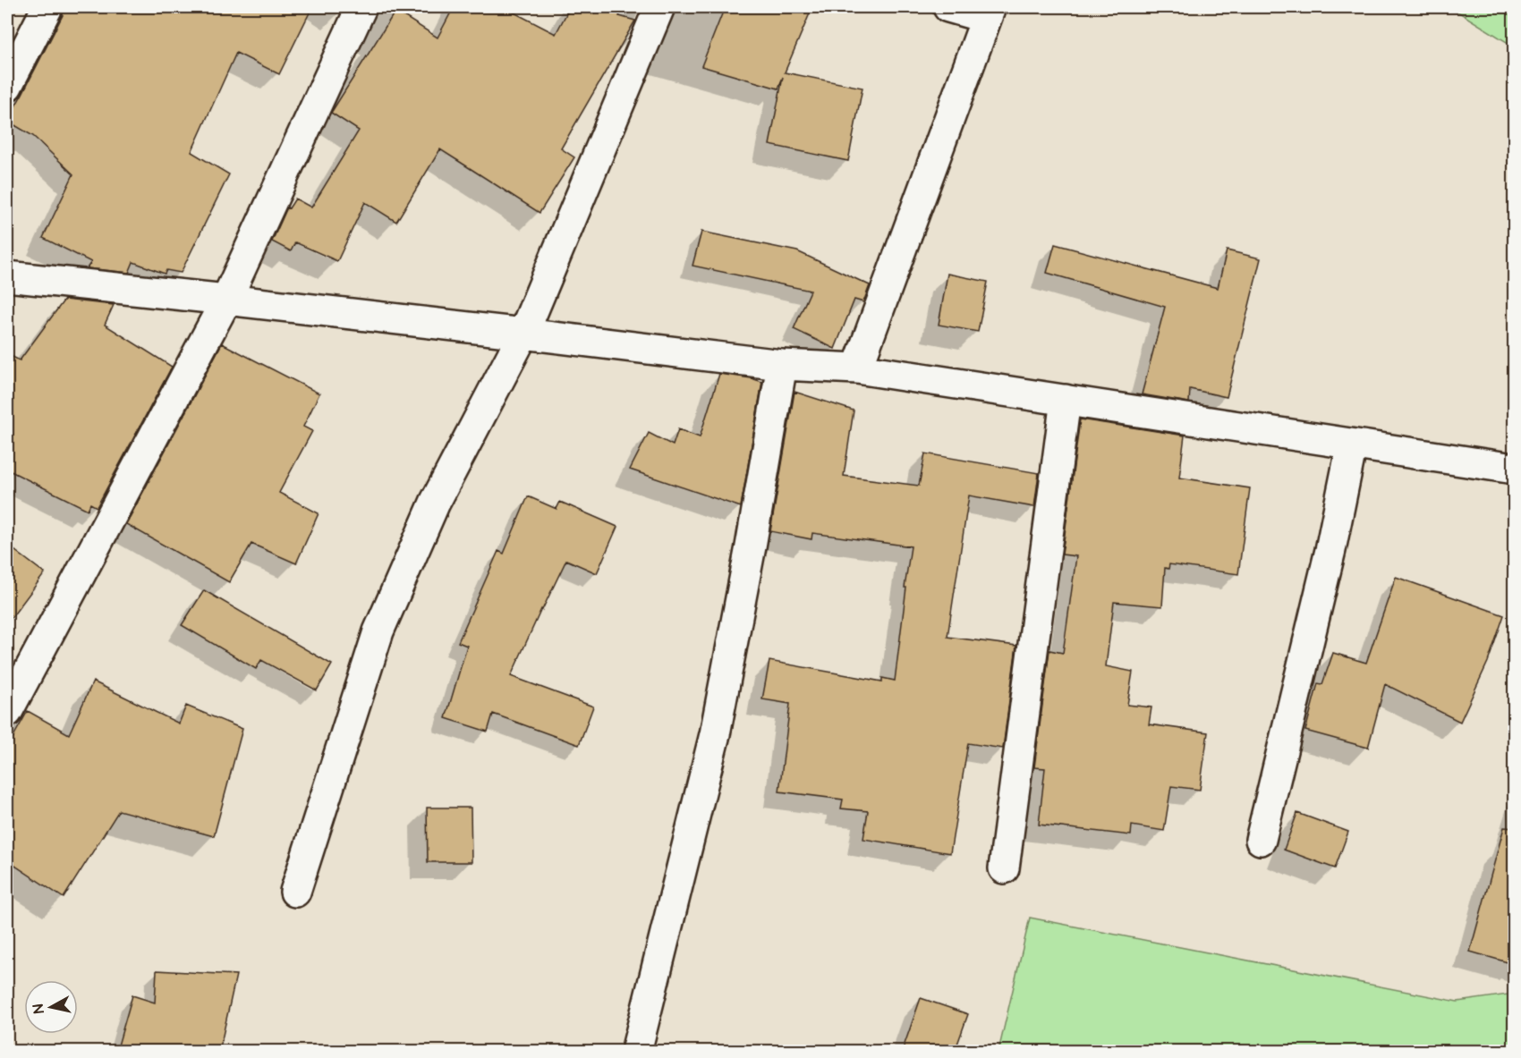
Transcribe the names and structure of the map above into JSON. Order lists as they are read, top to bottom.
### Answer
{
  "north": "left"
}
